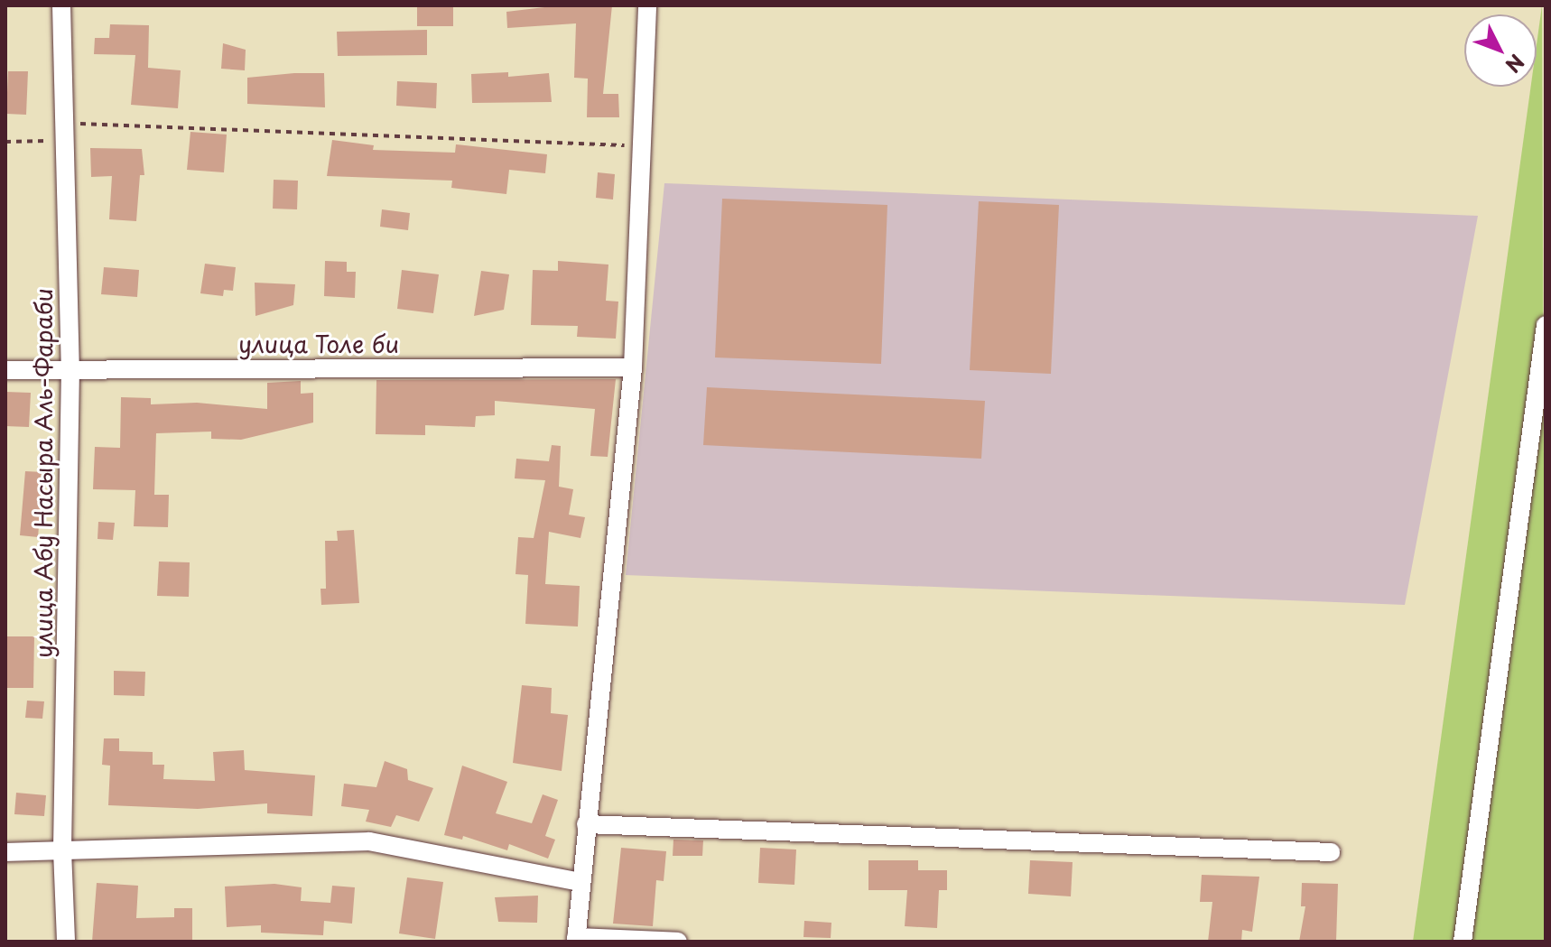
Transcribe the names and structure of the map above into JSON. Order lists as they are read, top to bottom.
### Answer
{
  "streets": {
    "street": ["улица Толе би", "улица Абу Насыра Аль-Фараби"]
  },
  "crossings": [
    ["улица Толе би", "улица Абу Насыра Аль-Фараби"]
  ],
  "north": "bottom right"
}
